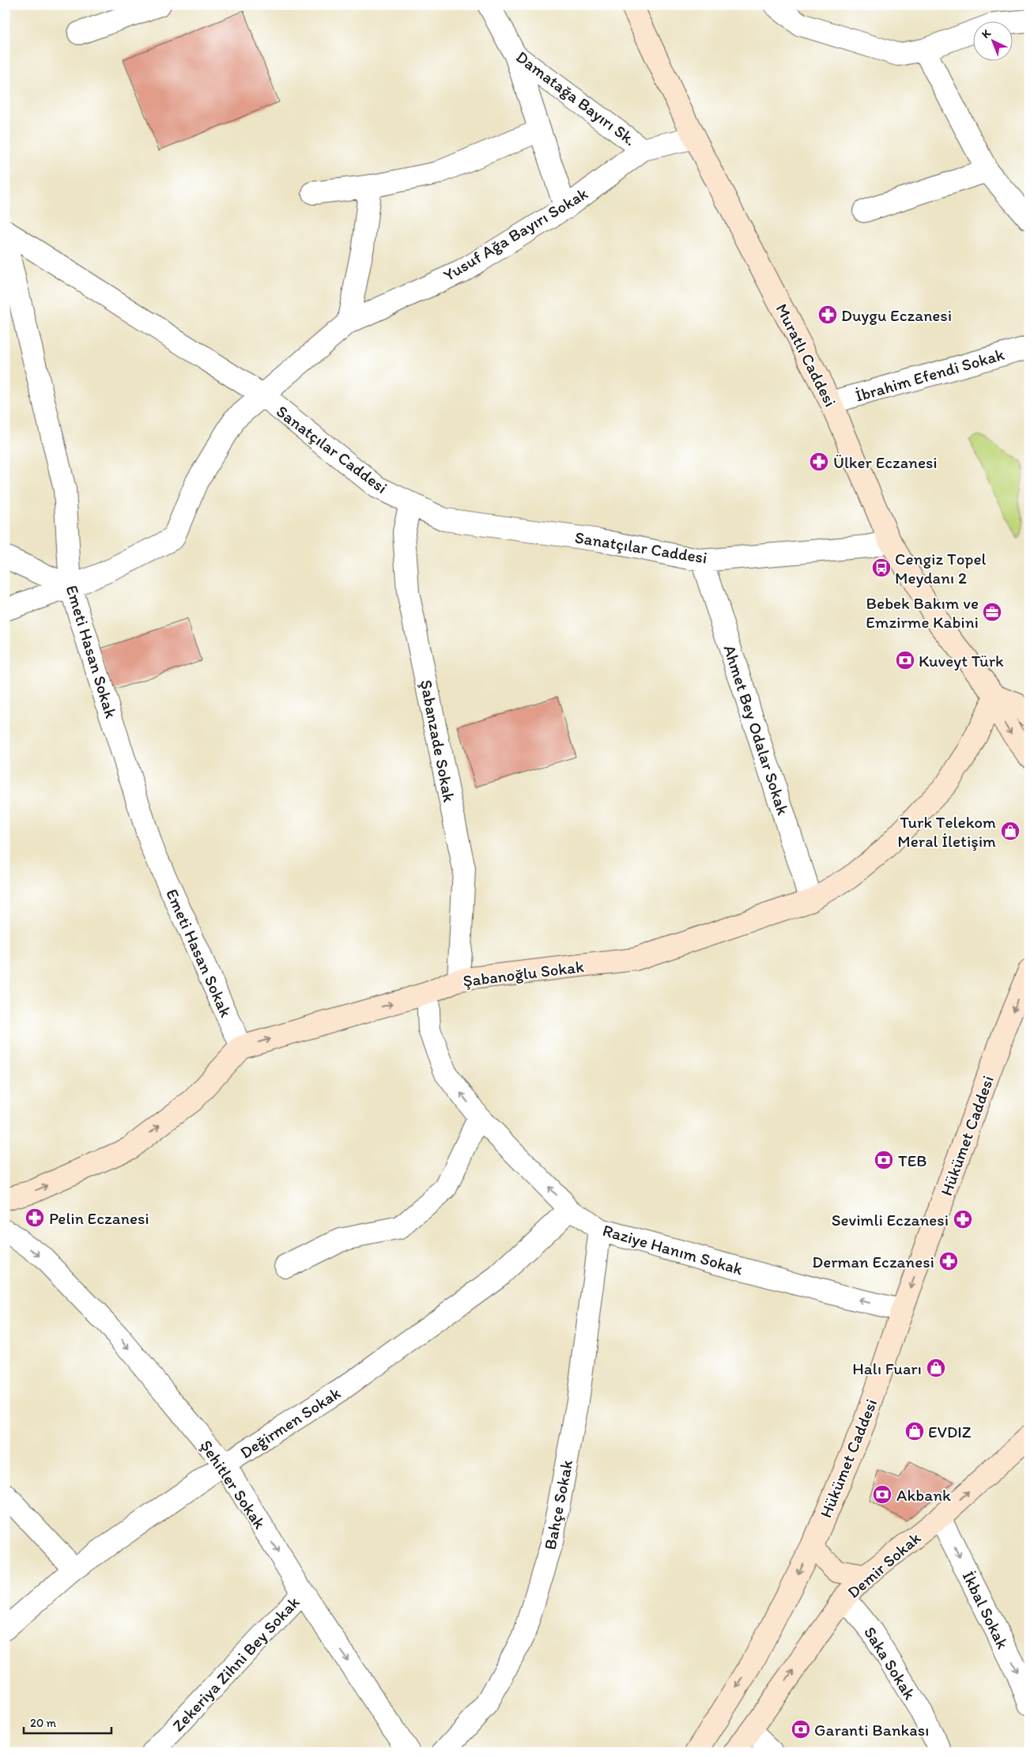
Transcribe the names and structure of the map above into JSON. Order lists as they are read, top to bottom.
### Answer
{
  "streets": {
    "main road": [
      "Muratlı Caddesi",
      "Şabanoğlu Sokak",
      "Hükümet Caddesi",
      "Demir Sokak"
    ],
    "street": [
      "Damatağa Bayırı Sk.",
      "Yusuf Ağa Bayırı Sokak",
      "İbrahim Efendi Sokak",
      "Sanatçılar Caddesi",
      "Emeti Hasan Sokak",
      "Ahmet Bey Odalar Sokak",
      "Şabanzade Sokak",
      "Raziye Hanım Sokak",
      "Değirmen Sokak",
      "Şehitler Sokak",
      "Bahçe Sokak",
      "İkbal Sokak",
      "Saka Sokak",
      "Zekeriya Zihni Bey Sokak"
    ]
  },
  "crossings": [
    ["Damatağa Bayırı Sk.", "Yusuf Ağa Bayırı Sokak"],
    ["Yusuf Ağa Bayırı Sokak", "Muratlı Caddesi"],
    ["Yusuf Ağa Bayırı Sokak", "Sanatçılar Caddesi"],
    ["Yusuf Ağa Bayırı Sokak", "Emeti Hasan Sokak"],
    ["Muratlı Caddesi", "İbrahim Efendi Sokak"],
    ["Muratlı Caddesi", "Sanatçılar Caddesi"],
    ["Muratlı Caddesi", "Şabanoğlu Sokak"],
    ["Sanatçılar Caddesi", "Ahmet Bey Odalar Sokak"],
    ["Sanatçılar Caddesi", "Şabanzade Sokak"],
    ["Emeti Hasan Sokak", "Şabanoğlu Sokak"],
    ["Ahmet Bey Odalar Sokak", "Şabanoğlu Sokak"],
    ["Şabanzade Sokak", "Şabanoğlu Sokak"],
    ["Şabanoğlu Sokak", "Raziye Hanım Sokak"],
    ["Hükümet Caddesi", "Raziye Hanım Sokak"],
    ["Raziye Hanım Sokak", "Değirmen Sokak"],
    ["Raziye Hanım Sokak", "Bahçe Sokak"],
    ["Değirmen Sokak", "Şehitler Sokak"],
    ["Şehitler Sokak", "Zekeriya Zihni Bey Sokak"],
    ["Demir Sokak", "İkbal Sokak"],
    ["Demir Sokak", "Saka Sokak"]
  ],
  "one_way": [
    "Hükümet Caddesi",
    "Raziye Hanım Sokak",
    "Şehitler Sokak",
    "Demir Sokak",
    "İkbal Sokak"
  ],
  "places": {
    "pharmacy": [
      "Duygu Eczanesi",
      "Ülker Eczanesi",
      "Pelin Eczanesi",
      "Sevimli Eczanesi",
      "Derman Eczanesi"
    ],
    "bus stop": ["Cengiz Topel Meydanı 2"],
    "office": ["Bebek Bakım ve Emzirme Kabini"],
    "bank": [
      "Kuveyt Türk",
      "TEB",
      "Akbank",
      "Garanti Bankası"
    ],
    "shop": ["Turk Telekom Meral İletişim", "Halı Fuarı", "EVDIZ"]
  },
  "scale_bar": "20 m",
  "north": "top left"
}
